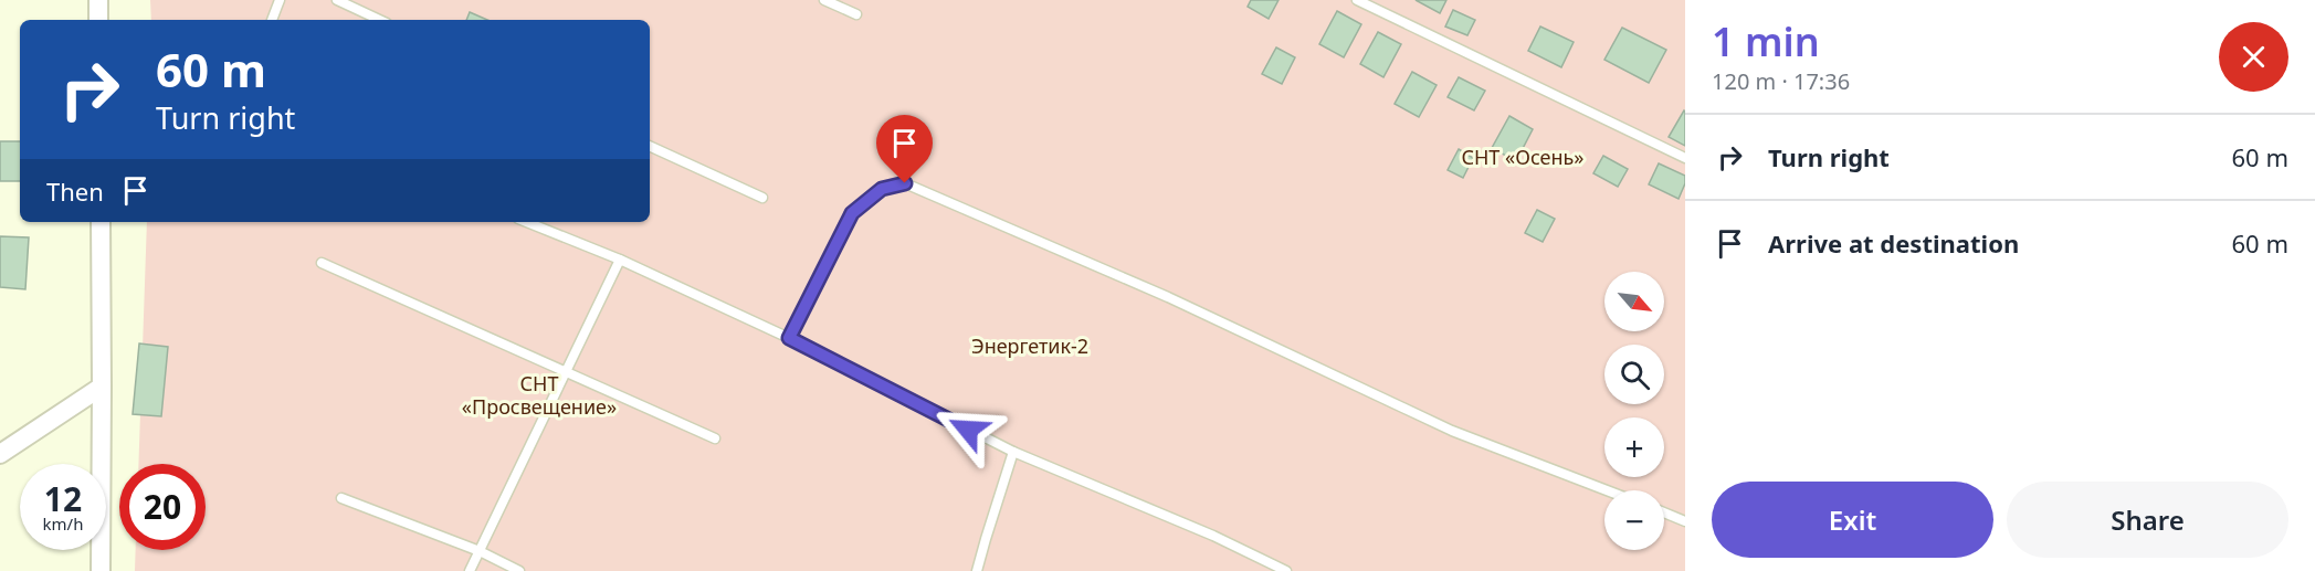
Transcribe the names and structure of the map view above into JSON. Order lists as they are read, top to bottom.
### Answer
{
  "parks": ["СНТ «Осень»", "Энергетик-2", "СНТ «Просвещение»"],
  "north": "bottom right",
  "page": {
    "heading": ["1 min", "120 m · 17:36"],
    "turn": ["60 m", "Turn right"],
    "list": [
      {
        "name": "Turn right",
        "value": "60 m"
      },
      {
        "name": "Arrive at destination",
        "value": "60 m"
      }
    ],
    "then": "Then",
    "map_buttons": ["+", "−"],
    "speed": "12 km/h",
    "limit": "20",
    "buttons": ["Exit", "Share"]
  }
}
